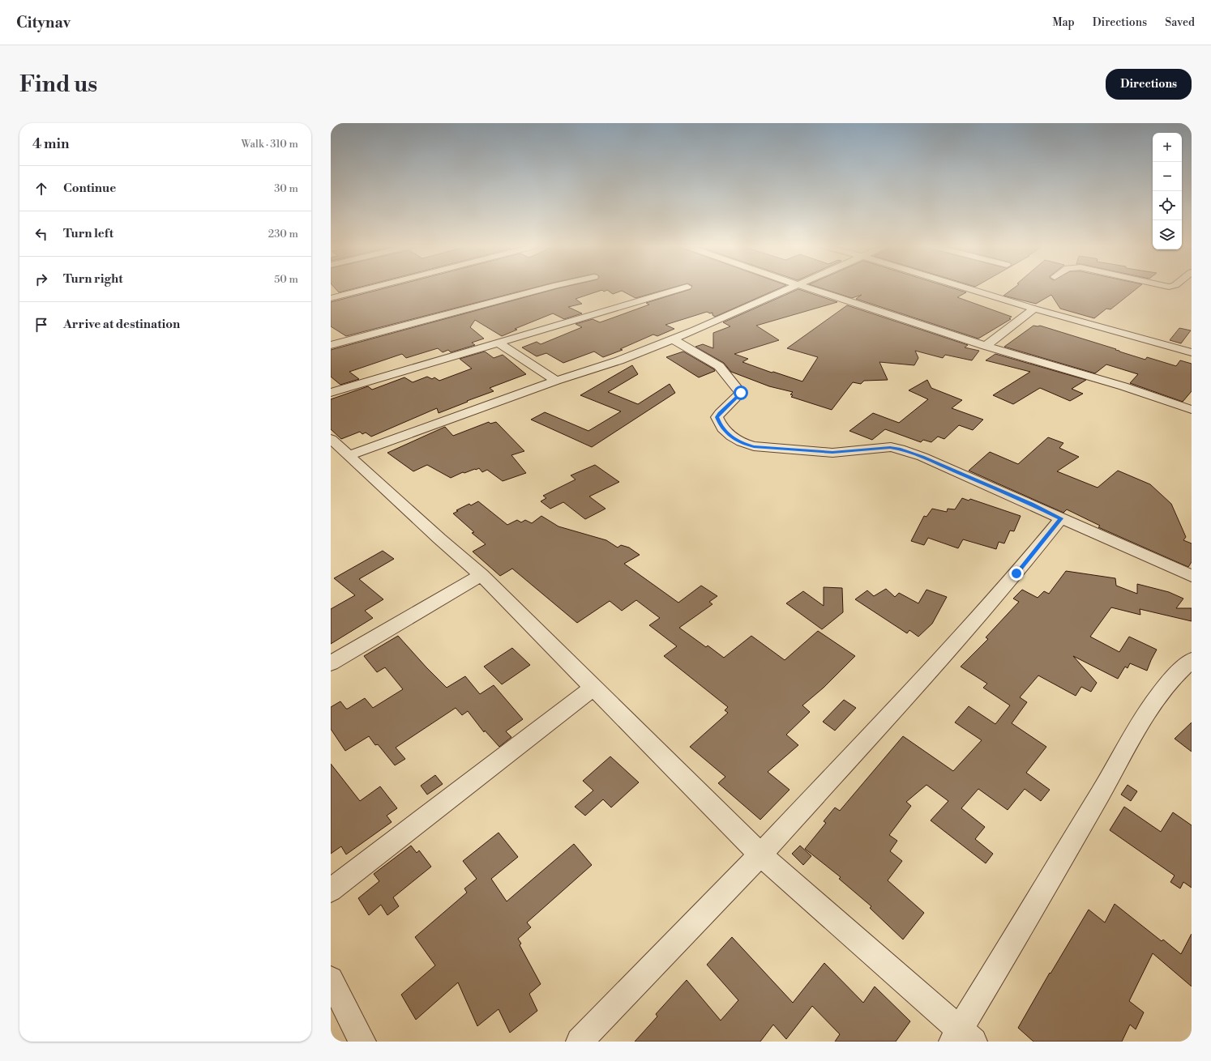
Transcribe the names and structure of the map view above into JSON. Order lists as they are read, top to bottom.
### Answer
{
  "page": {
    "header": "Citynav",
    "nav": ["Map", "Directions", "Saved"],
    "buttons": "Directions",
    "title": "Find us",
    "heading": ["4 min", "Walk · 310 m"],
    "map_buttons": ["+", "−"],
    "list": [
      ["Continue", "30 m"],
      ["Turn left", "230 m"],
      ["Turn right", "50 m"],
      "Arrive at destination"
    ]
  }
}
